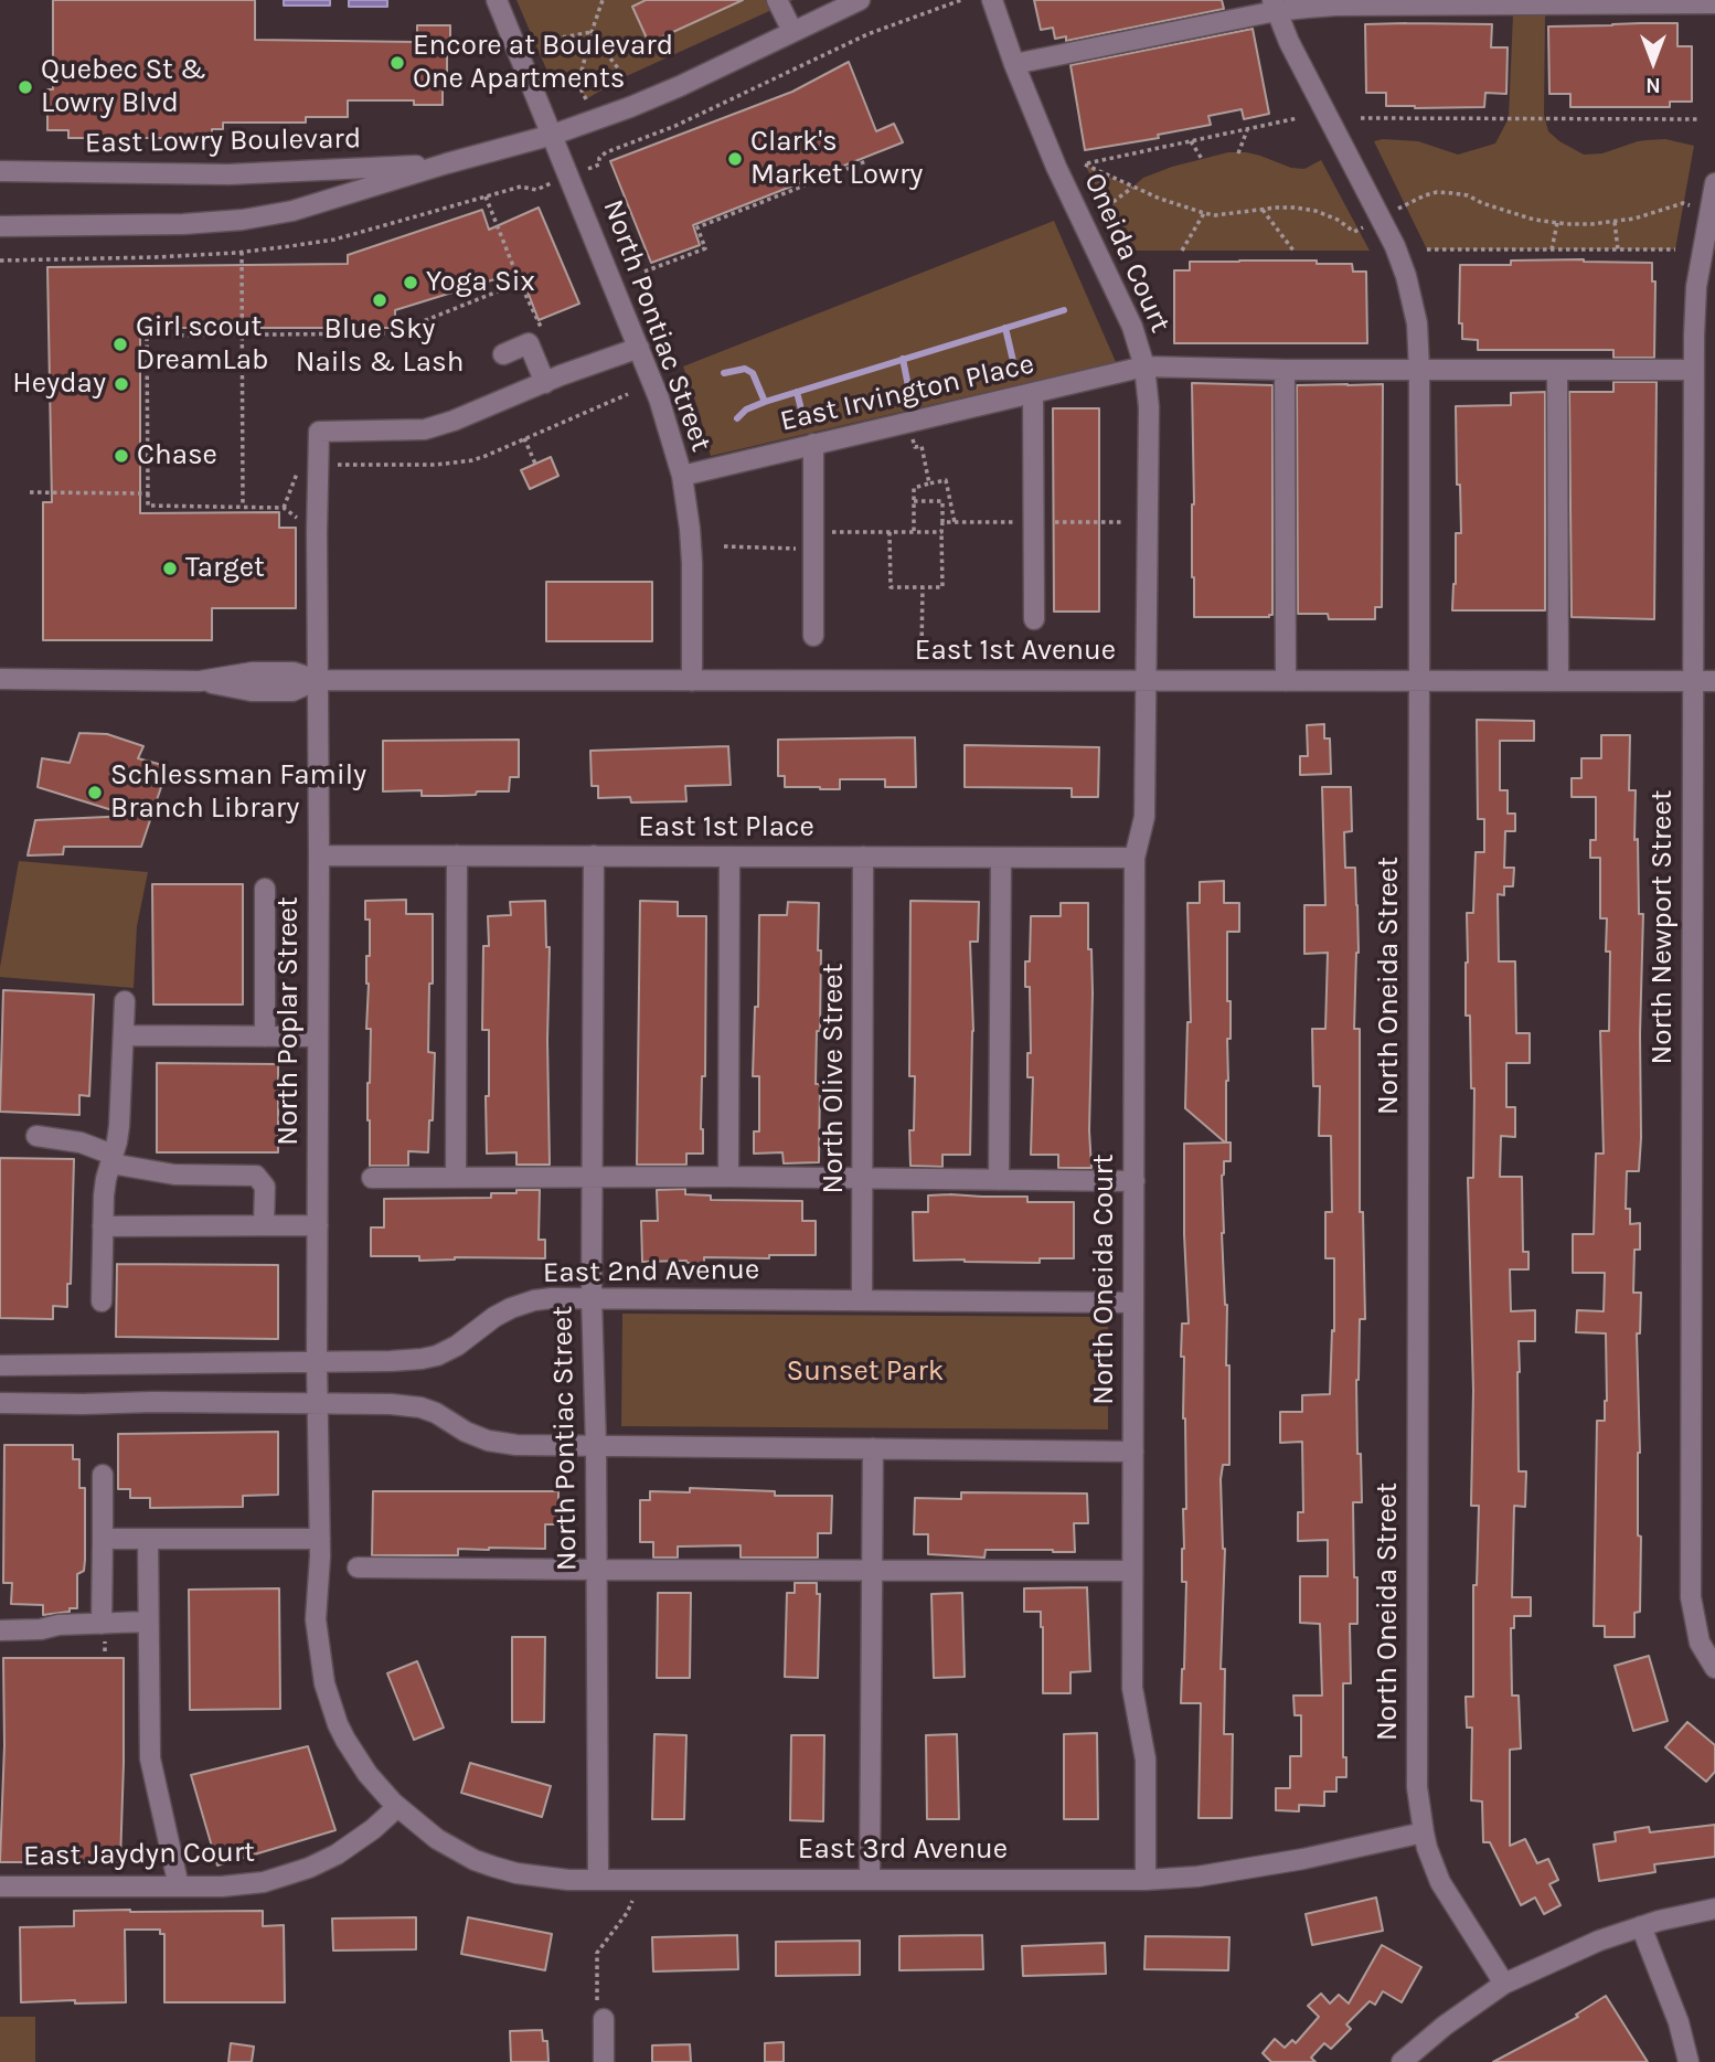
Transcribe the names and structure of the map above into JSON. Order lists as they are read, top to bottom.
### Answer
{
  "streets": {
    "street": [
      "East Lowry Boulevard",
      "Oneida Court",
      "North Pontiac Street",
      "East Irvington Place",
      "East 1st Avenue",
      "East 1st Place",
      "North Newport Street",
      "North Oneida Street",
      "North Poplar Street",
      "North Olive Street",
      "East 2nd Avenue",
      "North Oneida Court",
      "East 3rd Avenue",
      "East Jaydyn Court"
    ]
  },
  "crossings": [
    ["East Lowry Boulevard", "North Pontiac Street"],
    ["Oneida Court", "East Irvington Place"],
    ["Oneida Court", "East 1st Avenue"],
    ["Oneida Court", "North Oneida Court"],
    ["North Pontiac Street", "East Irvington Place"],
    ["North Pontiac Street", "East 1st Avenue"],
    ["North Pontiac Street", "East 1st Place"],
    ["North Pontiac Street", "East 2nd Avenue"],
    ["North Pontiac Street", "East 3rd Avenue"],
    ["East Irvington Place", "North Newport Street"],
    ["East Irvington Place", "North Oneida Street"],
    ["East 1st Avenue", "North Newport Street"],
    ["East 1st Avenue", "North Oneida Street"],
    ["East 1st Avenue", "North Poplar Street"],
    ["East 1st Avenue", "North Oneida Court"],
    ["East 1st Place", "North Poplar Street"],
    ["East 1st Place", "North Olive Street"],
    ["East 1st Place", "North Oneida Court"],
    ["North Oneida Street", "East 3rd Avenue"],
    ["North Poplar Street", "East 2nd Avenue"],
    ["North Olive Street", "East 2nd Avenue"],
    ["East 2nd Avenue", "North Oneida Court"],
    ["North Oneida Court", "East 3rd Avenue"],
    ["East 3rd Avenue", "East Jaydyn Court"]
  ],
  "parks": ["Sunset Park"],
  "places": [
    "Encore at Boulevard One Apartments",
    "Quebec St & Lowry Blvd",
    "Clark's Market Lowry",
    "Yoga Six",
    "Blue Sky Nails & Lash",
    "Girl scout DreamLab",
    "Heyday",
    "Chase",
    "Target",
    "Schlessman Family Branch Library"
  ],
  "north": "bottom"
}
